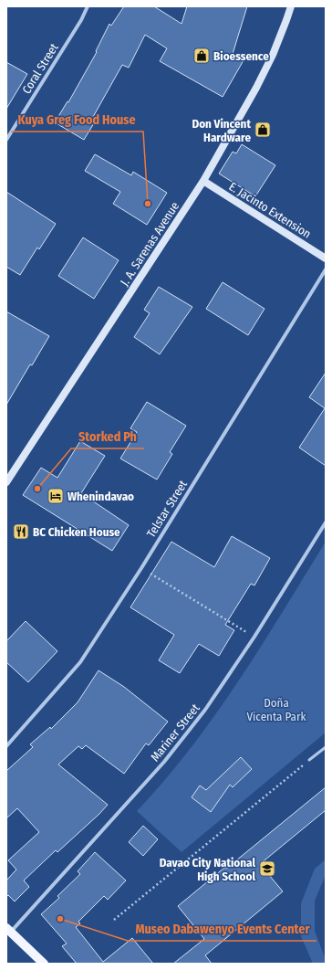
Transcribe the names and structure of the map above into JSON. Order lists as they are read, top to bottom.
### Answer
{
  "streets": {
    "main road": ["E. Jacinto Extension", "J. A. Sarenas Avenue"],
    "street": ["Coral Street", "Telstar Street", "Mariner Street"]
  },
  "crossings": [
    ["E. Jacinto Extension", "J. A. Sarenas Avenue"]
  ],
  "parks": ["Doña Vicenta Park"],
  "places": {
    "shop": ["Bioessence", "Don Vincent Hardware"],
    "other": ["Kuya Greg Food House", "Storked Ph", "Museo Dabawenyo Events Center"],
    "hotel": ["Whenindavao"],
    "restaurant": ["BC Chicken House"],
    "school or university": ["Davao City National High School"]
  }
}
